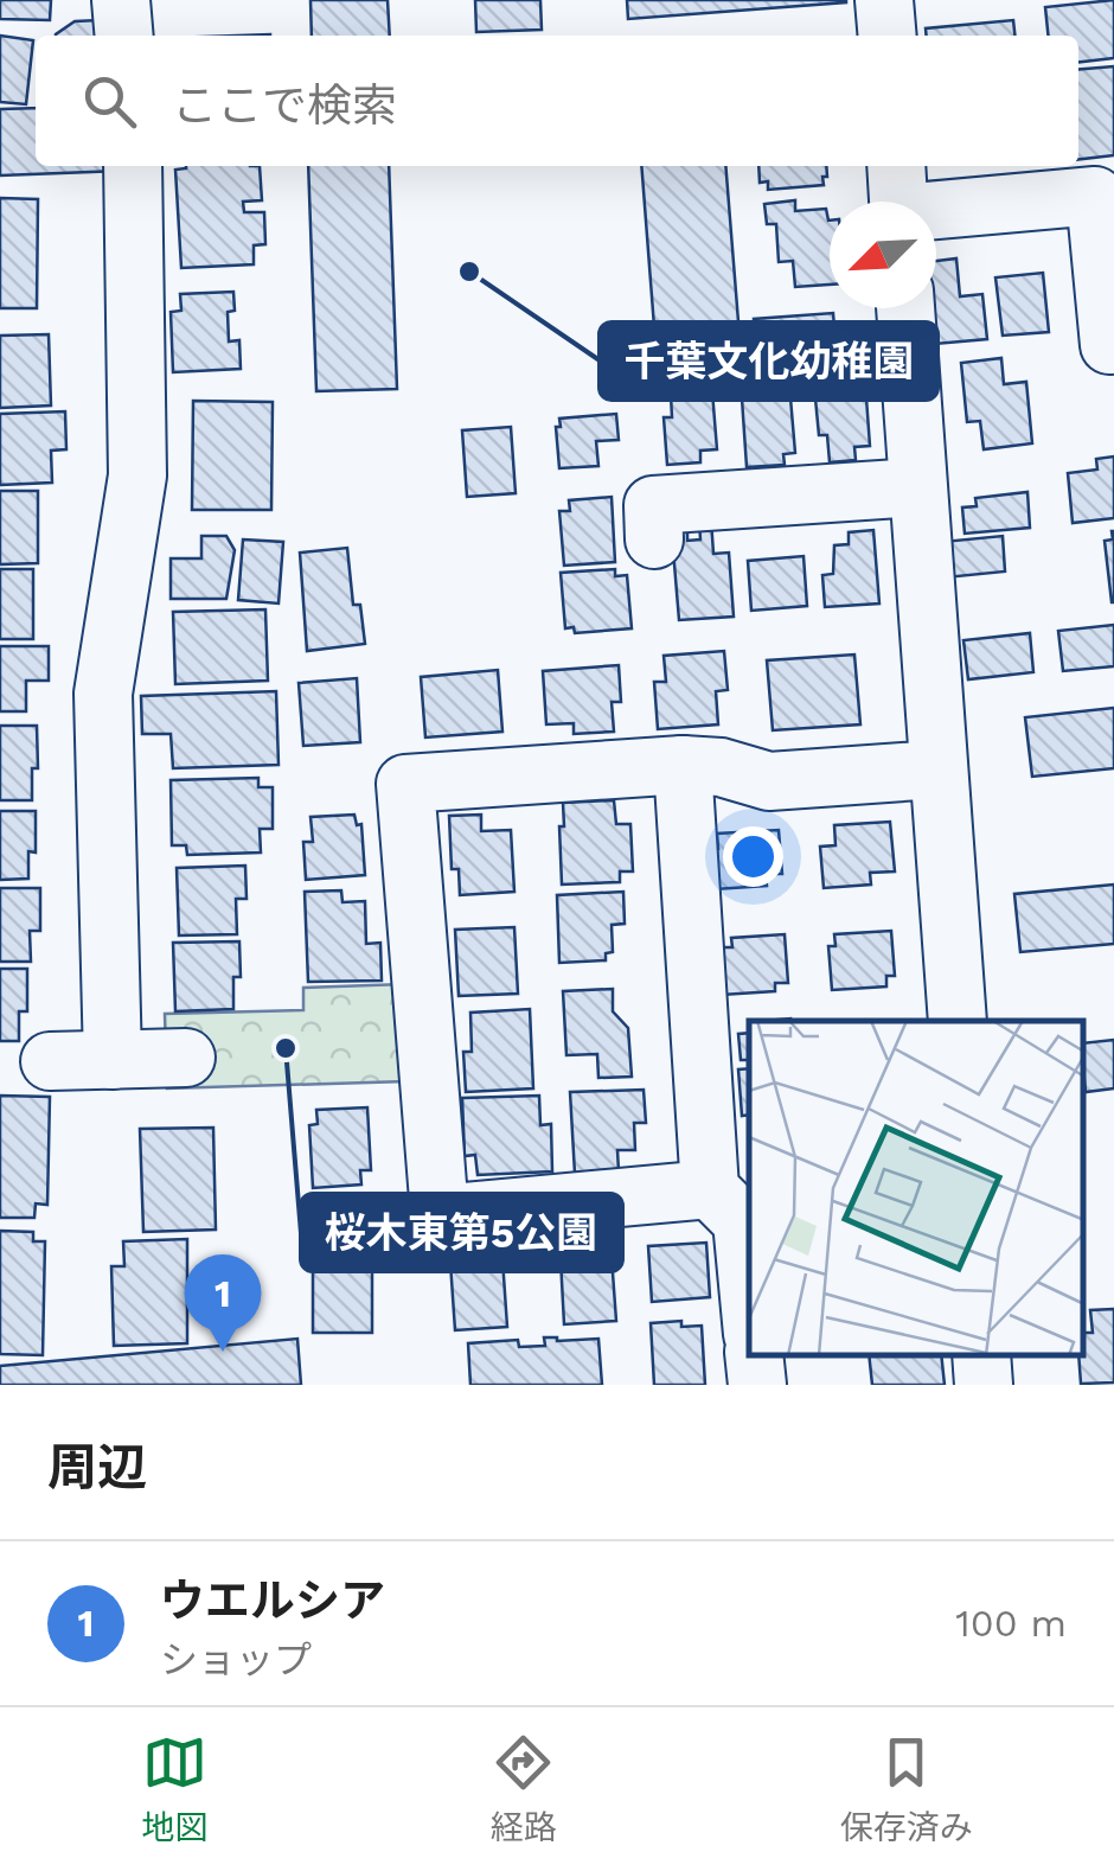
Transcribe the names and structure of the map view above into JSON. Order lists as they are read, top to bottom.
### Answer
{
  "places": ["千葉文化幼稚園", "桜木東第5公園"],
  "north": "bottom left",
  "page": {
    "search": "ここで検索",
    "pins": "1",
    "heading": "周辺",
    "list": [
      {
        "mark": "1",
        "name": "ウエルシア",
        "note": "ショップ",
        "value": "100 m"
      }
    ],
    "nav": ["地図", "経路", "保存済み"]
  }
}
